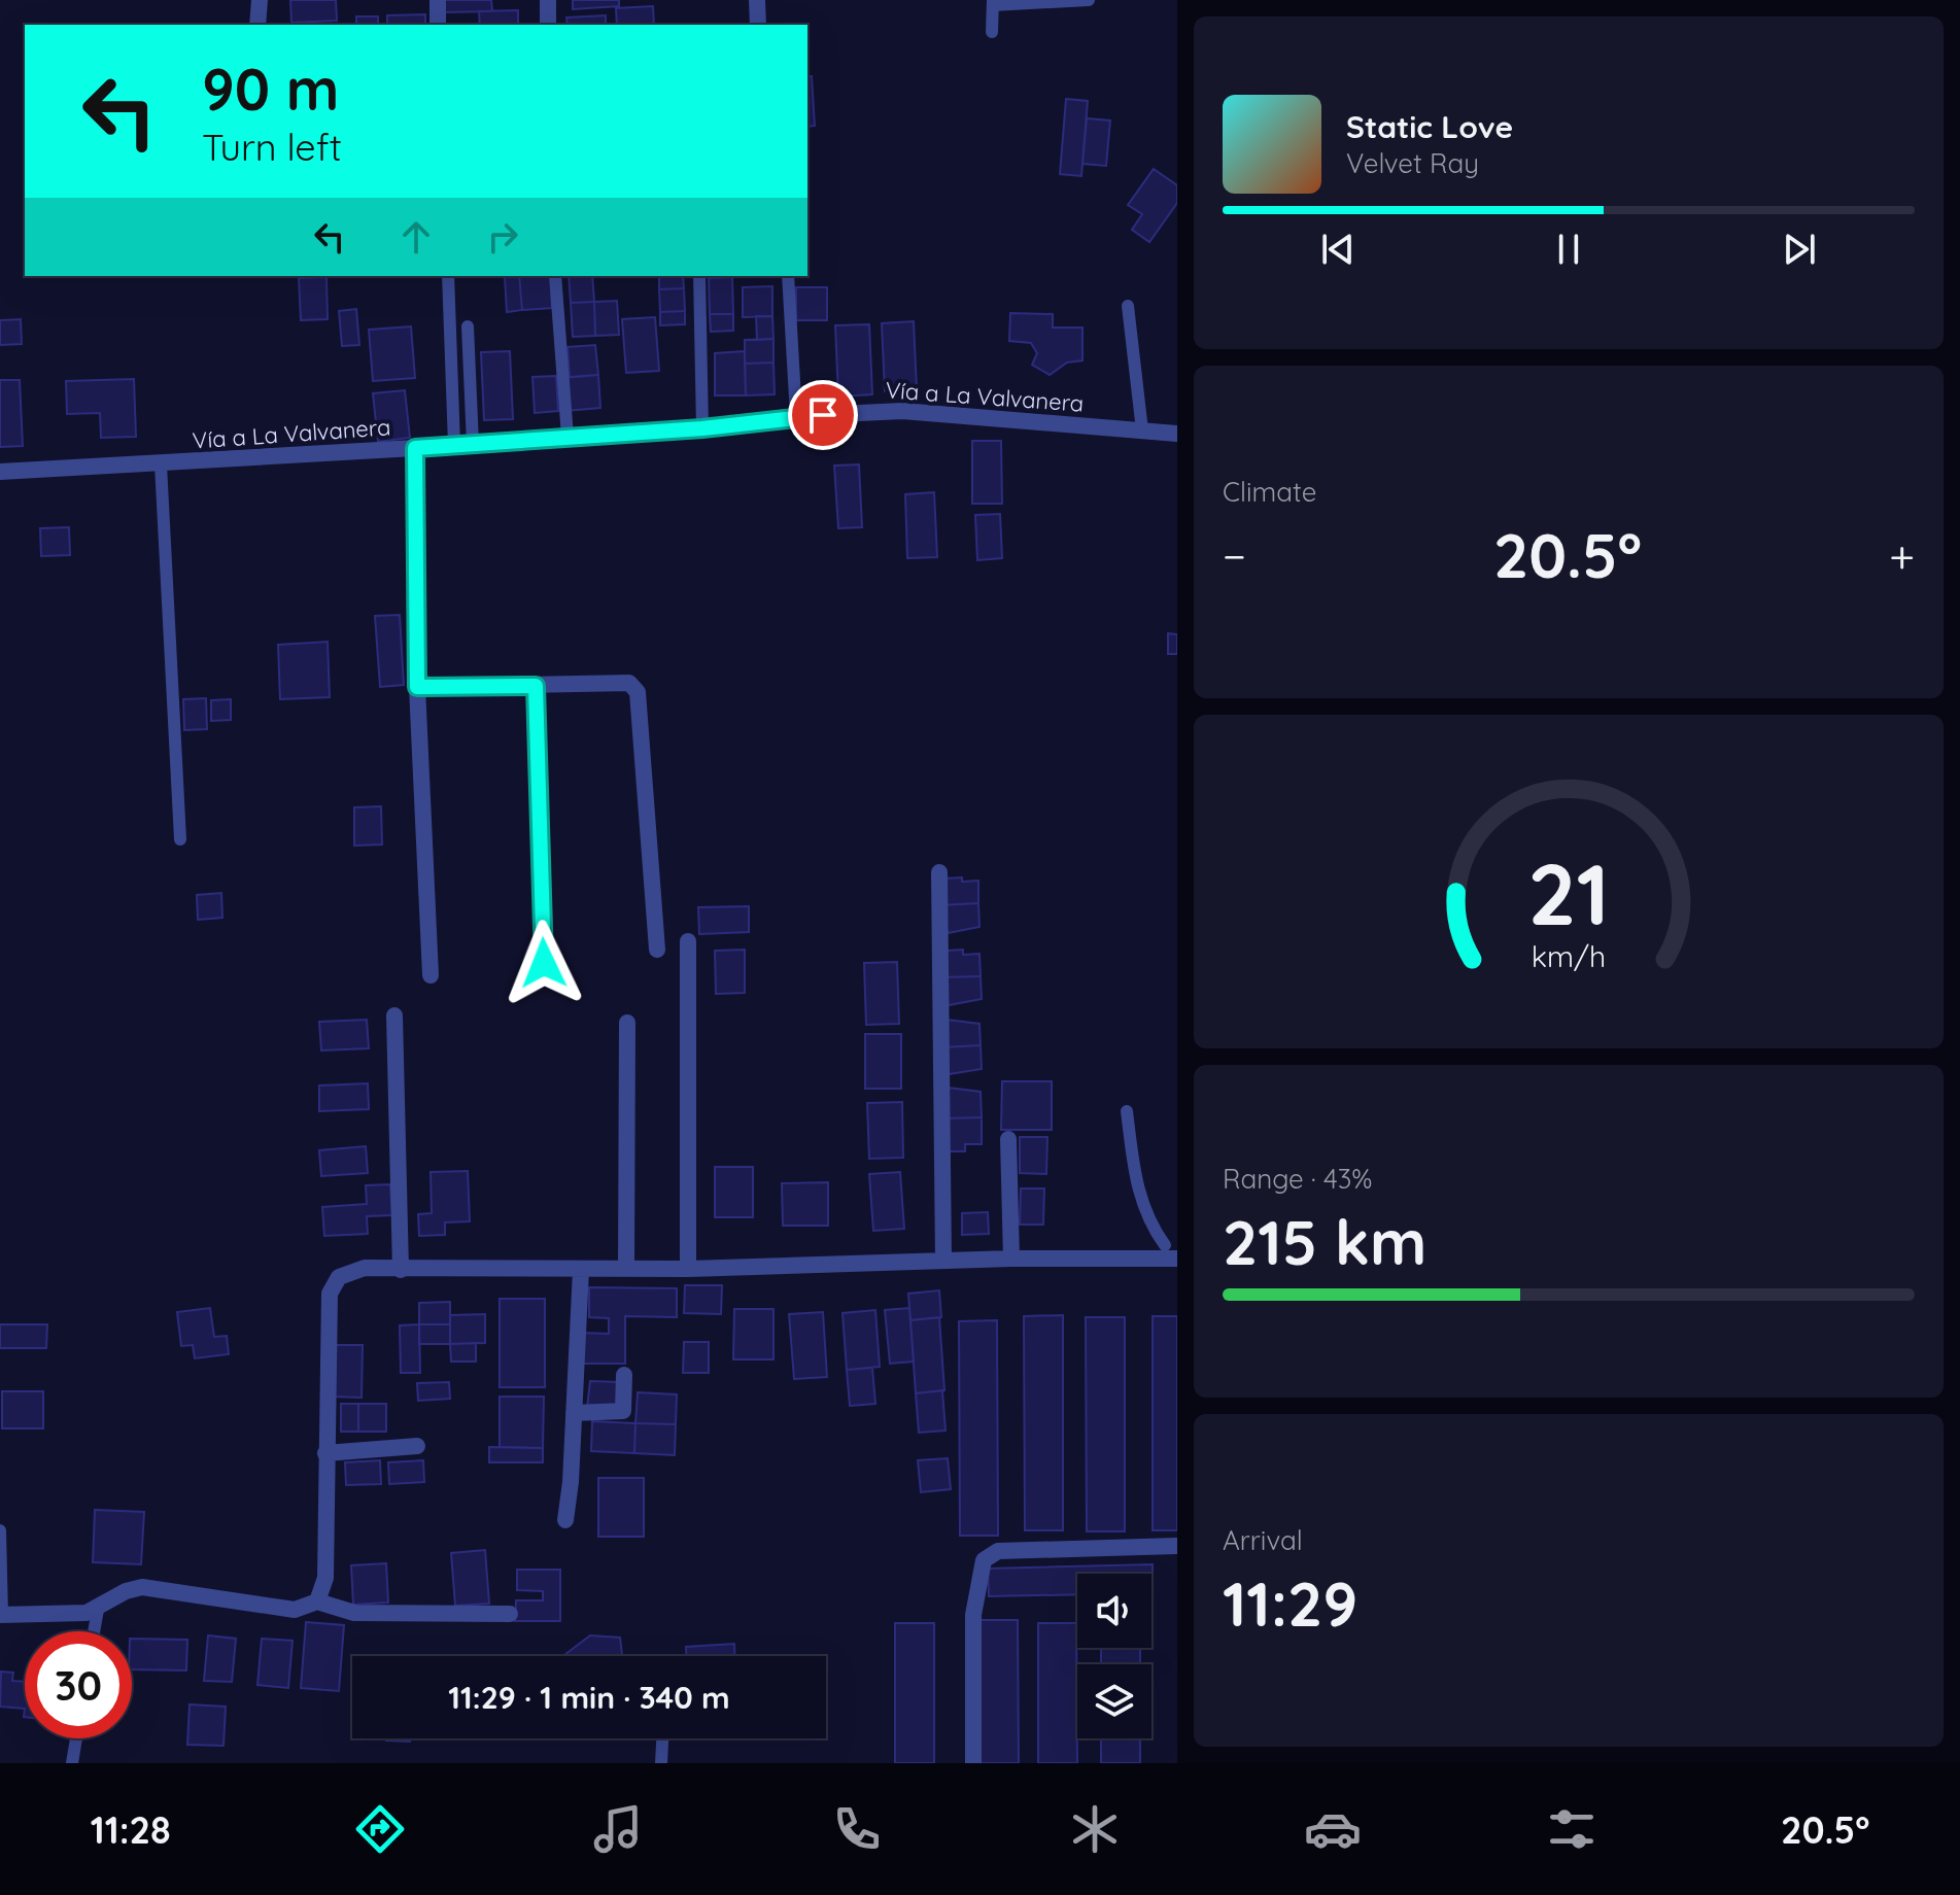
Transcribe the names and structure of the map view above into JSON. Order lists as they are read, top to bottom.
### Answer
{
  "streets": {
    "street": ["Vía a La Valvanera"]
  },
  "page": {
    "turn": ["90 m", "Turn left"],
    "song": ["Static Love", "Velvet Ray"],
    "tile": [
      "Climate",
      ["Range · 43%", "215 km"],
      ["Arrival", "11:29"]
    ],
    "heat": ["−", "20.5°", "+"],
    "limit": "30",
    "trip": "11:29 · 1 min · 340 m",
    "tabs": ["11:28", "20.5°"],
    "gauge": ["21", "km/h"]
  }
}
